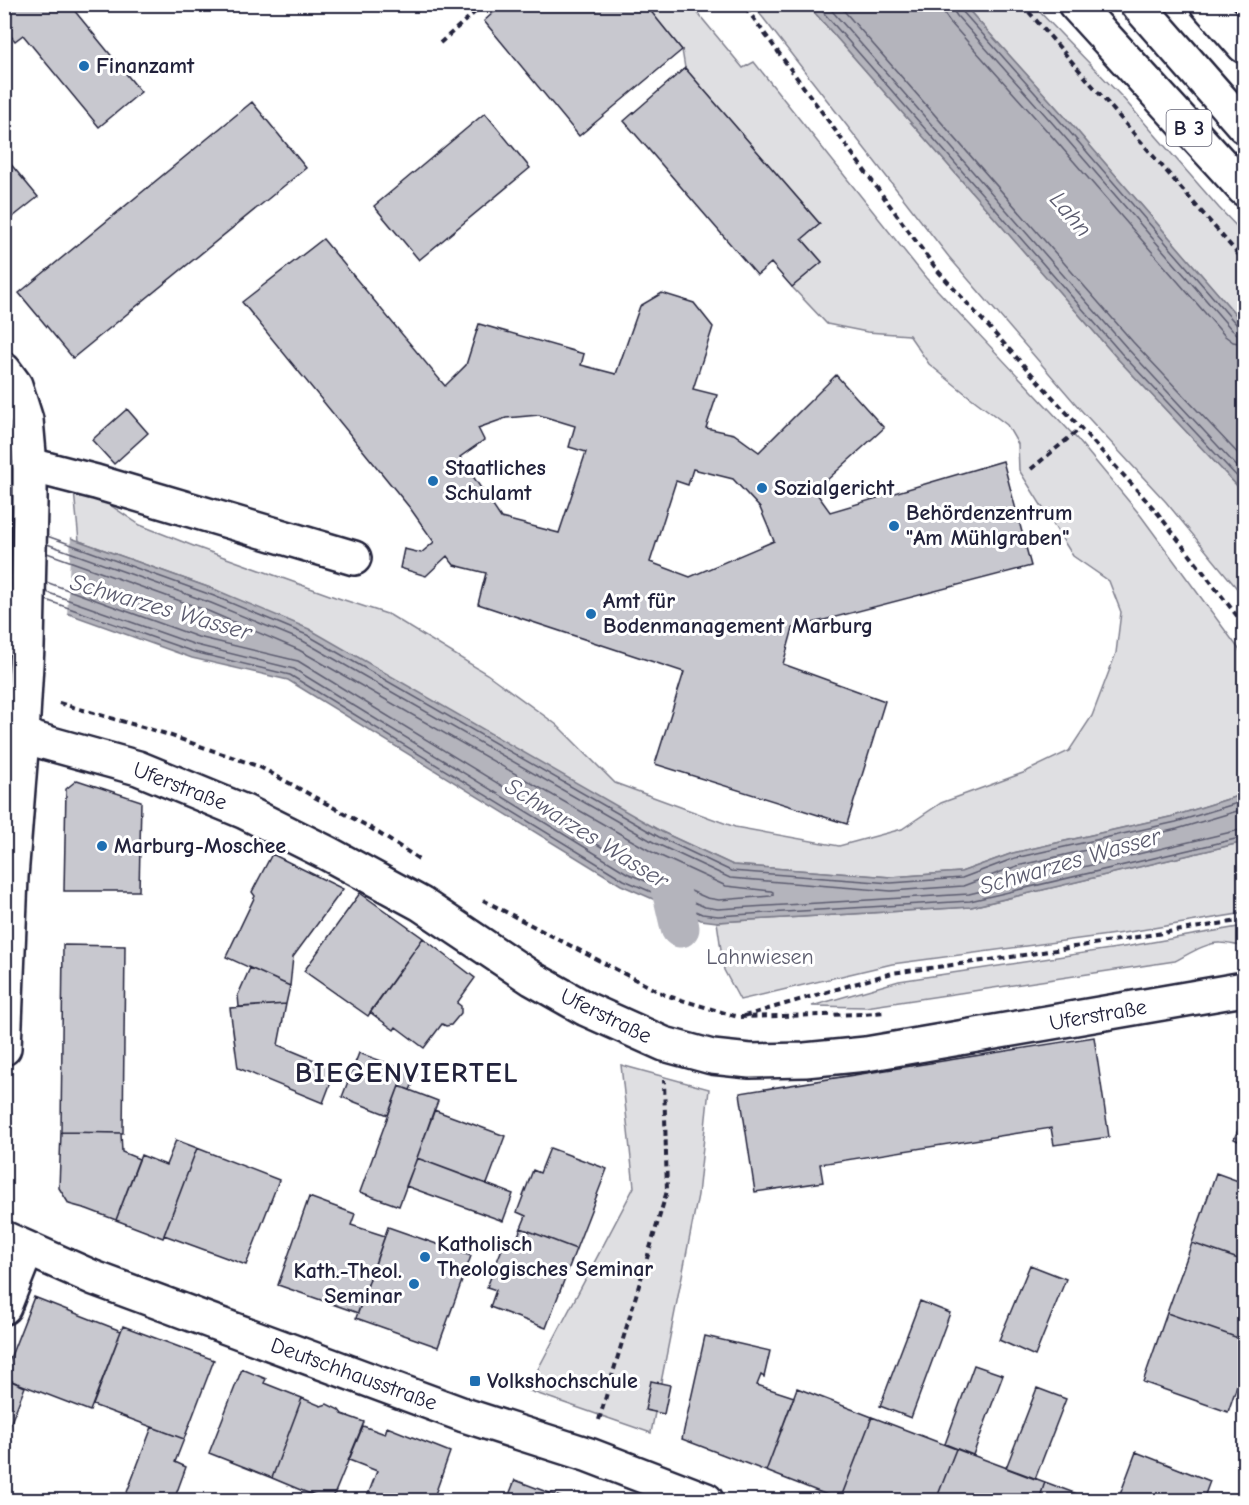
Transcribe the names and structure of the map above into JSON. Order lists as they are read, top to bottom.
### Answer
{
  "streets": {
    "main road": ["B 3", "Uferstraße", "Deutschhausstraße"]
  },
  "districts": ["BIEGENVIERTEL"],
  "water": ["Lahn", "Schwarzes Wasser"],
  "parks": ["Lahnwiesen"],
  "places": {
    "other": [
      "Finanzamt",
      "Staatliches Schulamt",
      "Sozialgericht",
      "Behördenzentrum \"Am Mühlgraben\"",
      "Amt für Bodenmanagement Marburg",
      "Marburg-Moschee",
      "Katholisch Theologisches Seminar",
      "Kath.-Theol. Seminar"
    ],
    "transit": ["Volkshochschule"]
  }
}
